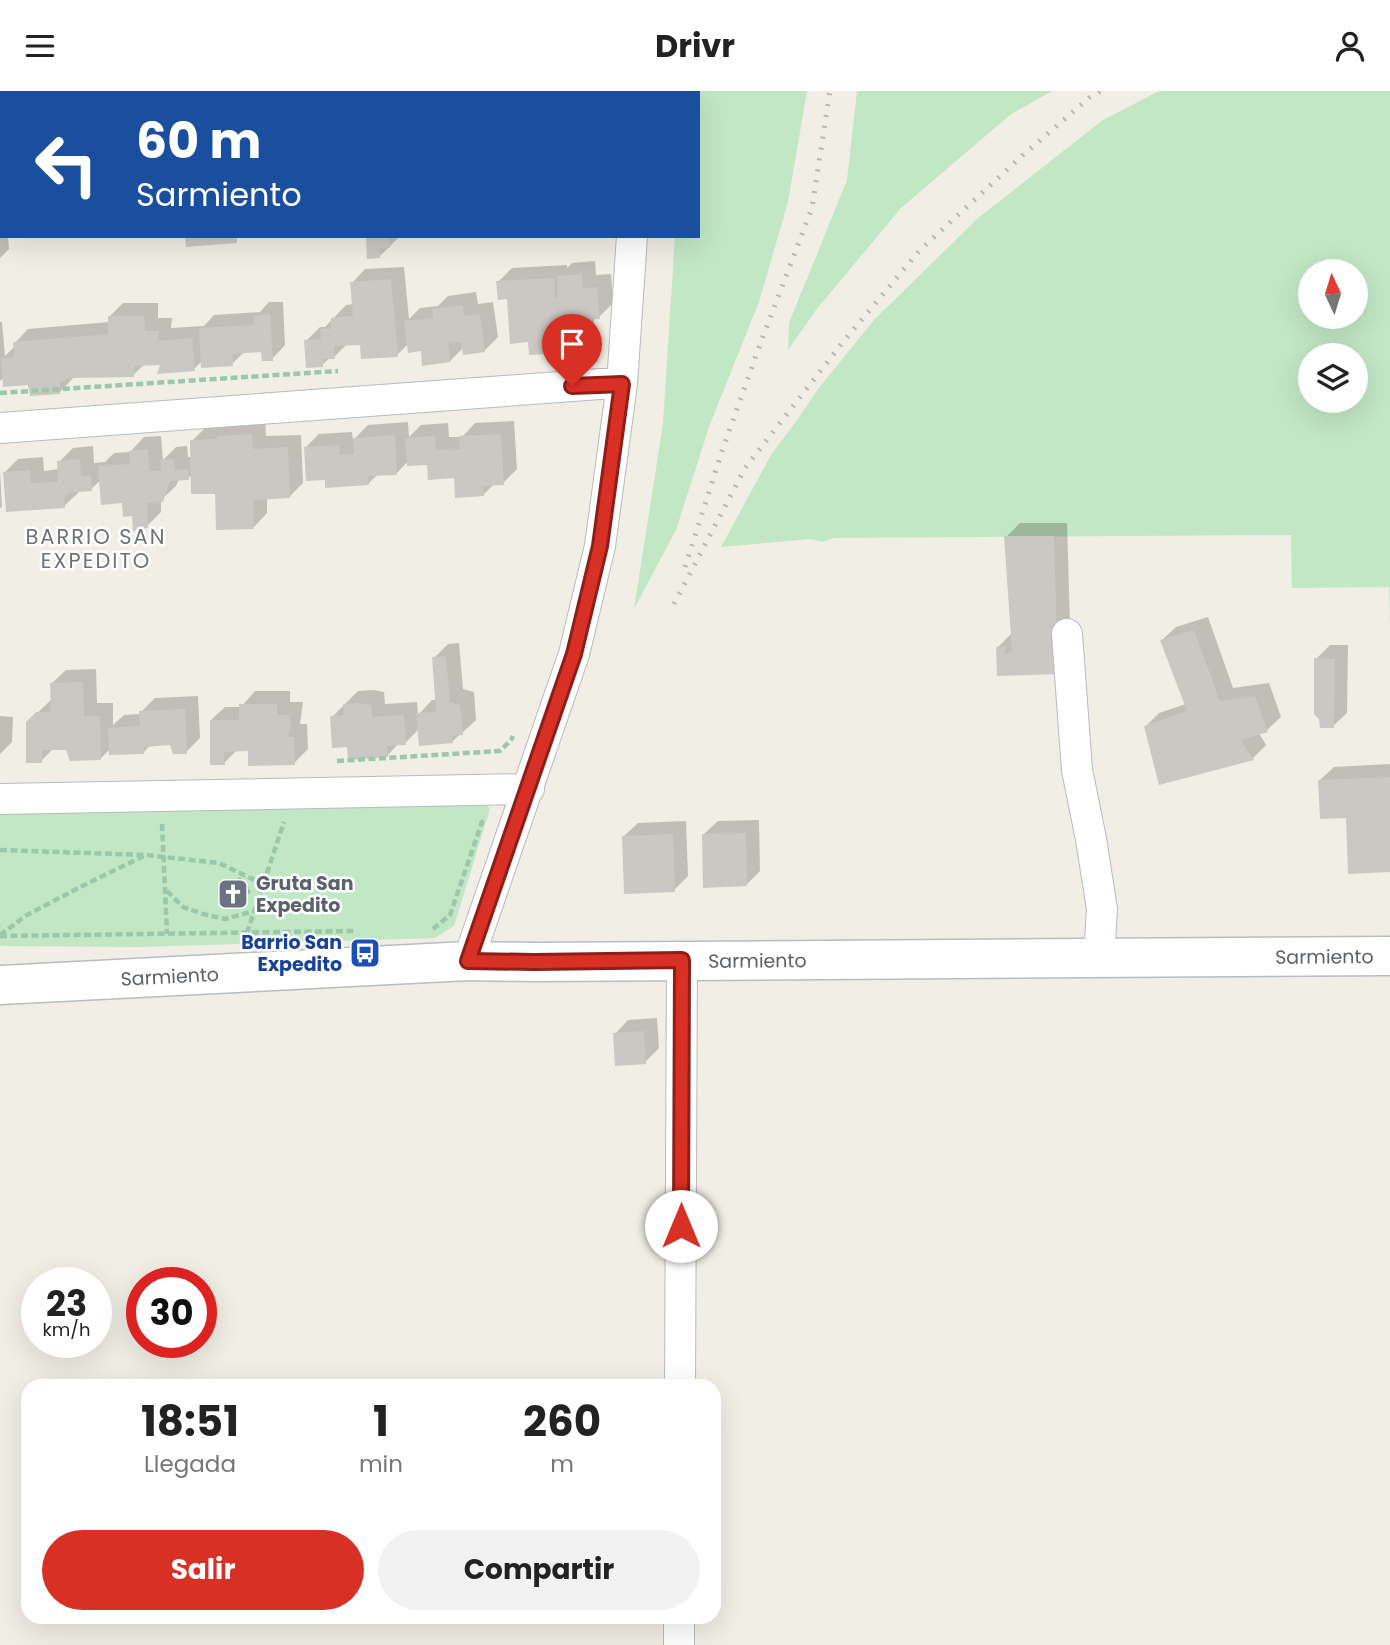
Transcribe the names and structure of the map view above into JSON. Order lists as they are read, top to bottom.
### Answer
{
  "streets": {
    "main road": ["Sarmiento"]
  },
  "districts": ["BARRIO SAN EXPEDITO"],
  "places": {
    "church": ["Gruta San Expedito"],
    "bus stop": ["Barrio San Expedito"]
  },
  "north": "top",
  "page": {
    "header": "Drivr",
    "turn": ["60 m", "Sarmiento"],
    "speed": "23 km/h",
    "limit": "30",
    "eta": [
      "18:51",
      "Llegada",
      "1",
      "min",
      "260",
      "m"
    ],
    "buttons": ["Salir", "Compartir"]
  }
}
